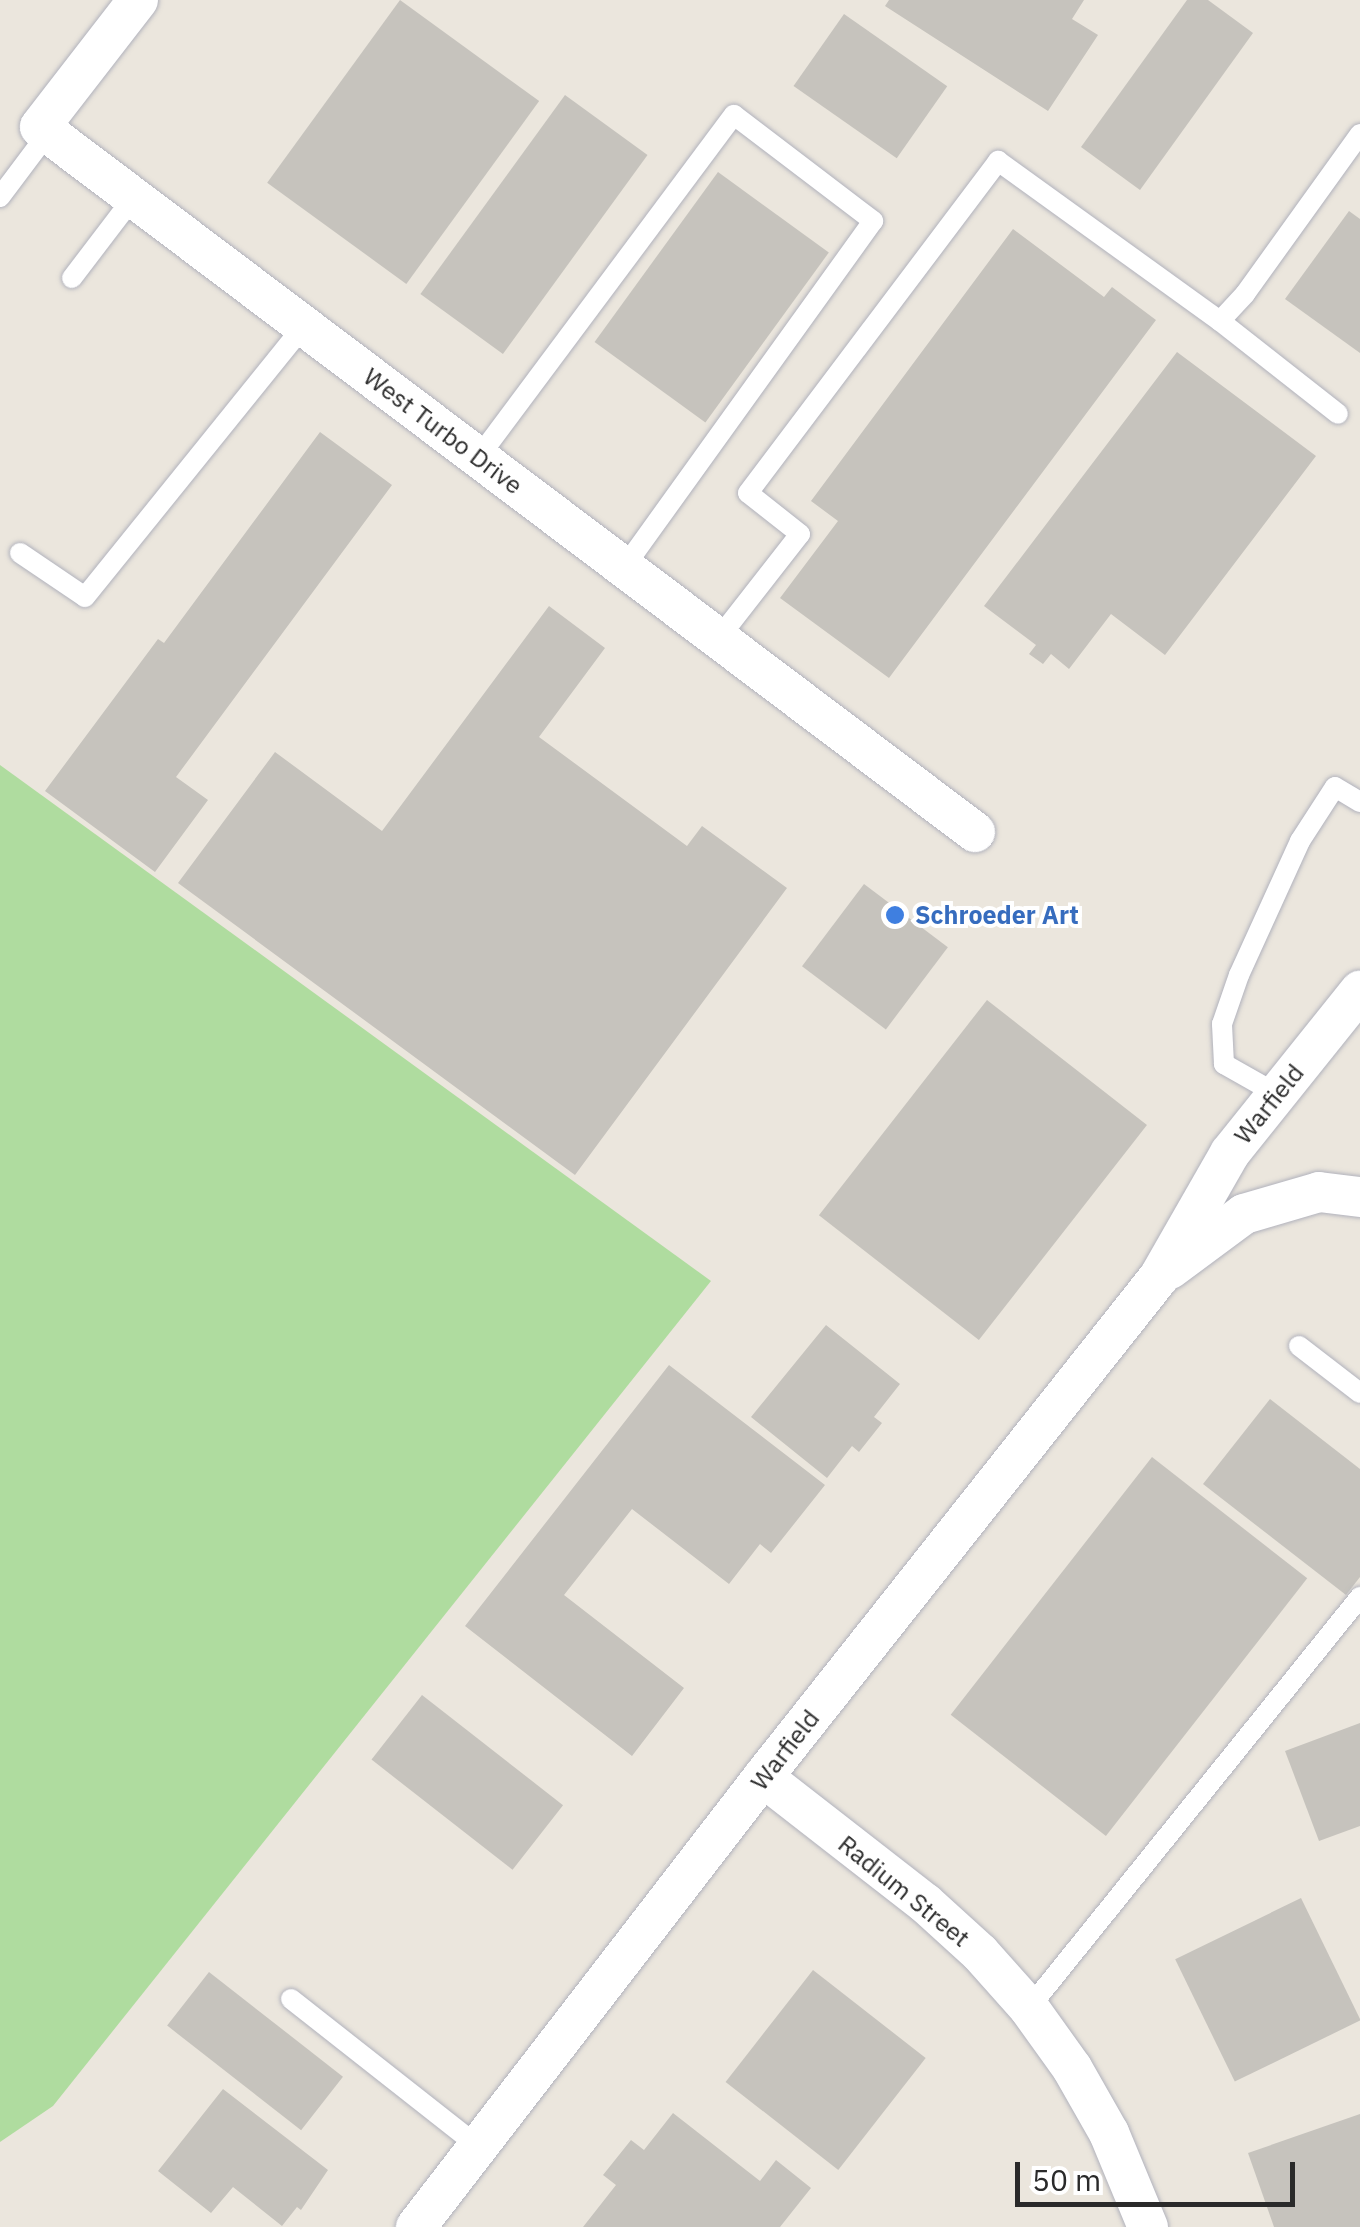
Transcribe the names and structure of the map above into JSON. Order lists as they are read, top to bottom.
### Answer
{
  "streets": {
    "street": ["West Turbo Drive", "Warfield", "Radium Street"]
  },
  "crossings": [
    ["Warfield", "Radium Street"]
  ],
  "places": ["Schroeder Art"],
  "scale_bar": "50 m"
}
